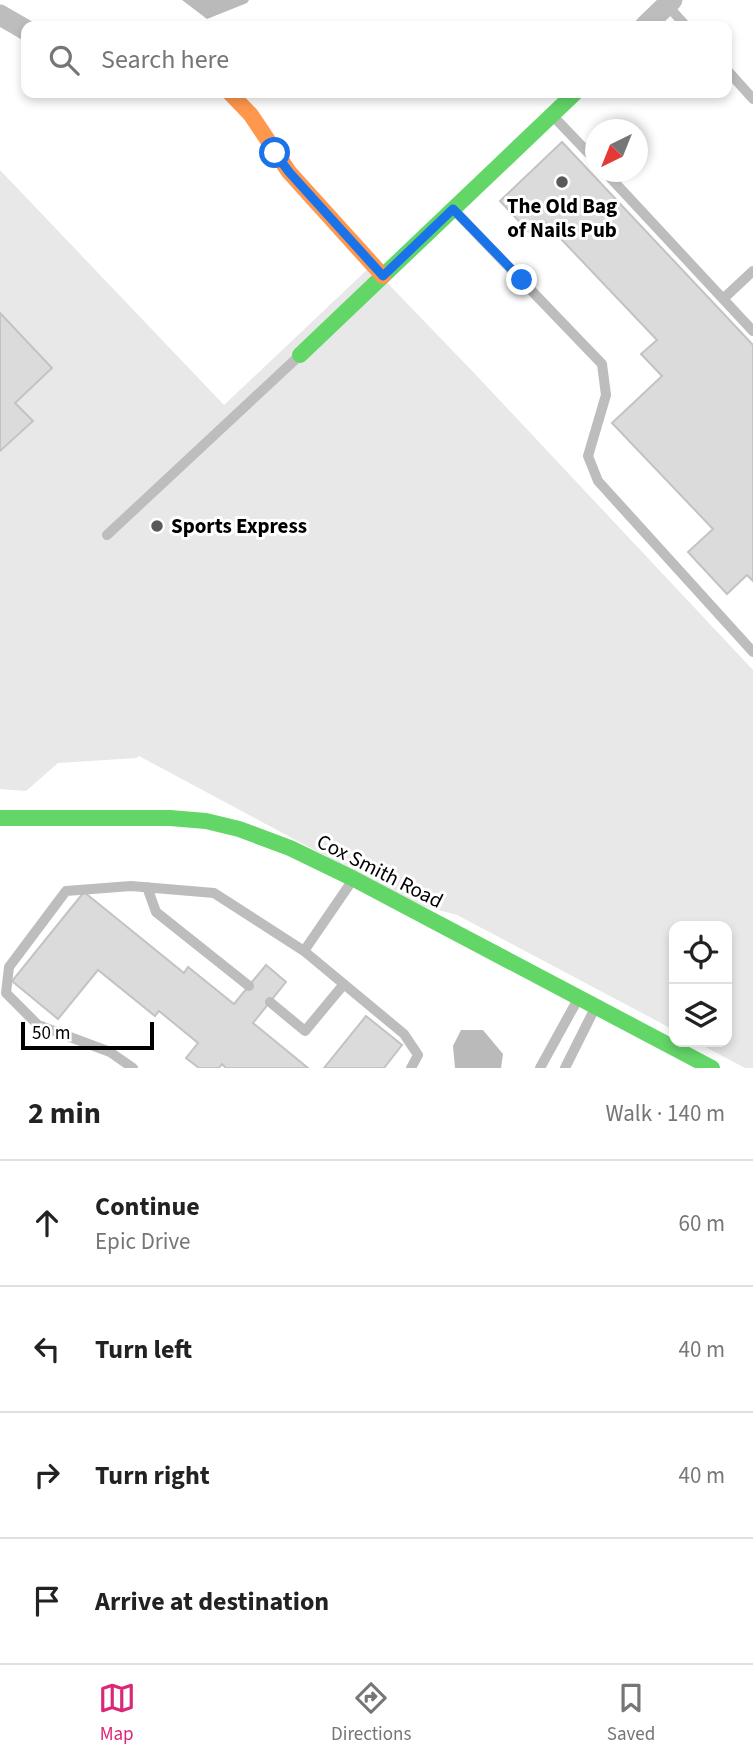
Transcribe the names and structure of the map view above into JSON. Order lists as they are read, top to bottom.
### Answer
{
  "streets": {
    "street": ["Cox Smith Road"]
  },
  "places": ["The Old Bag of Nails Pub", "Sports Express"],
  "scale_bar": "50 m",
  "north": "bottom left",
  "page": {
    "search": "Search here",
    "scale": "50 m",
    "heading": ["2 min", "Walk · 140 m"],
    "list": [
      ["Continue", "Epic Drive", "60 m"],
      ["Turn left", "40 m"],
      ["Turn right", "40 m"],
      "Arrive at destination"
    ],
    "nav": ["Map", "Directions", "Saved"]
  }
}
